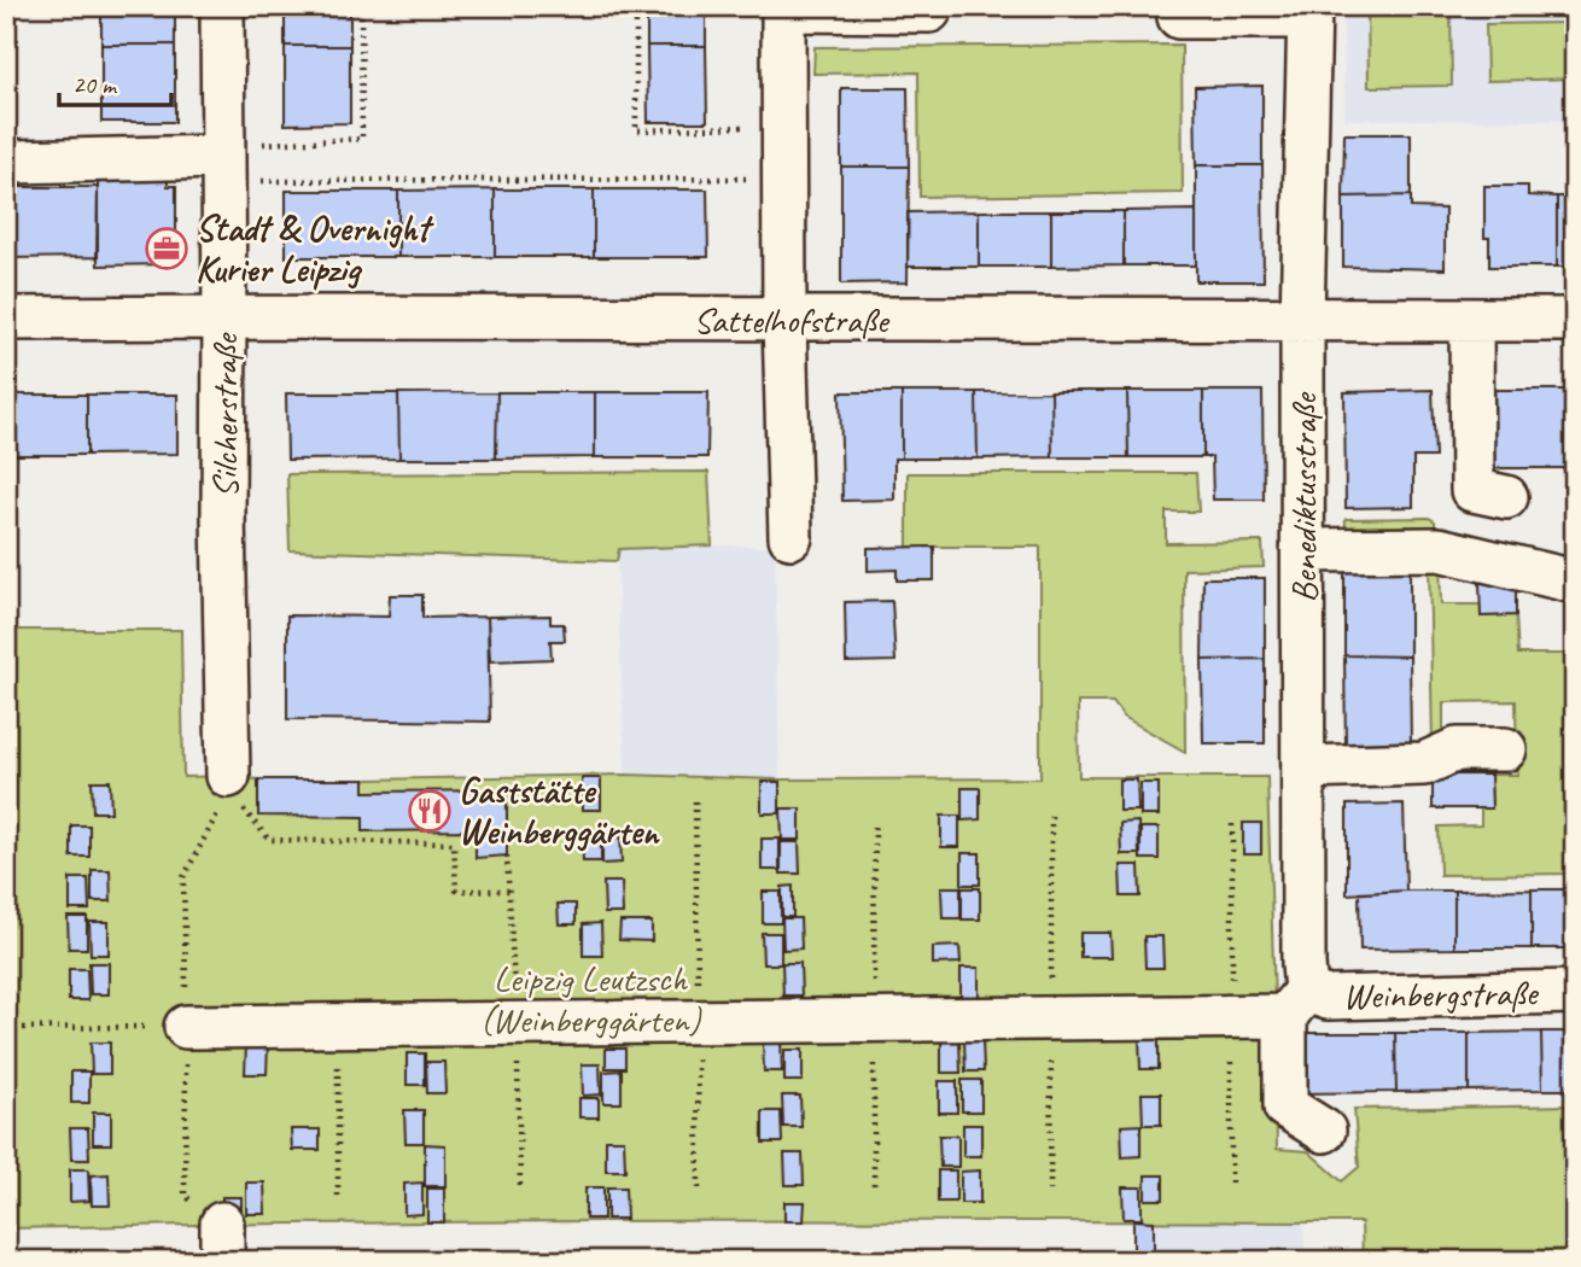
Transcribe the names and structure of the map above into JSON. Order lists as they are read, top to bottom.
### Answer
{
  "streets": {
    "street": [
      "Sattelhofstraße",
      "Silcherstraße",
      "Benediktusstraße",
      "Weinbergstraße"
    ]
  },
  "crossings": [
    ["Sattelhofstraße", "Silcherstraße"],
    ["Sattelhofstraße", "Benediktusstraße"],
    ["Benediktusstraße", "Weinbergstraße"]
  ],
  "parks": ["Leipzig Leutzsch (Weinberggärten)"],
  "places": {
    "office": ["Stadt & Overnight Kurier Leipzig"],
    "restaurant": ["Gaststätte Weinberggärten"]
  },
  "scale_bar": "20 m"
}
